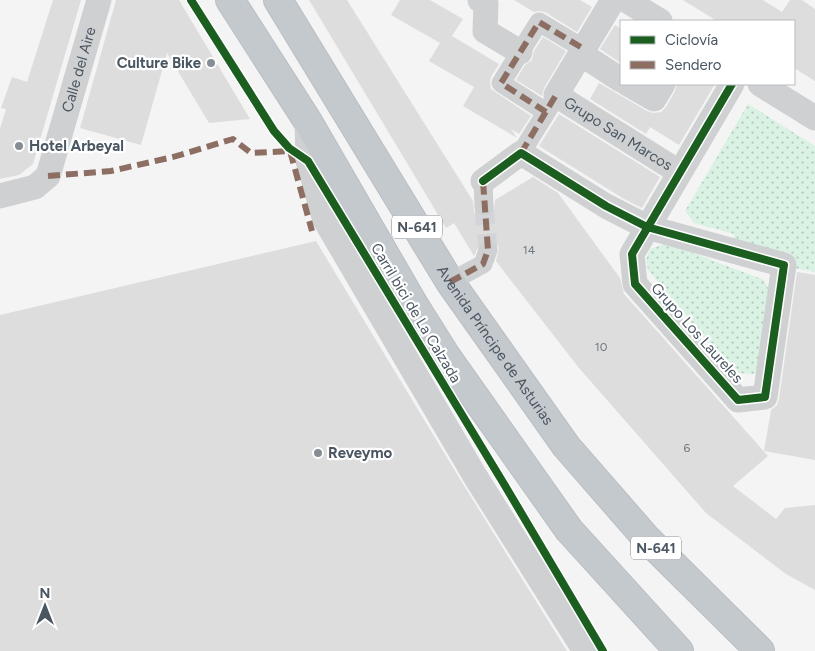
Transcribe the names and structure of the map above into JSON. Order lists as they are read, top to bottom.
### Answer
{
  "streets": {
    "highway": ["N-641", "Avenida Príncipe de Asturias"],
    "street": ["Calle del Aire", "Grupo San Marcos", "Grupo Los Laureles"],
    "cycle path": ["Carril bici de La Calzada"]
  },
  "crossings": [
    ["Grupo San Marcos", "Grupo Los Laureles"]
  ],
  "places": ["Culture Bike", "Hotel Arbeyal", "Reveymo"],
  "house_numbers": ["14", "10", "6"],
  "legend": ["Ciclovía", "Sendero"],
  "north": "top"
}
